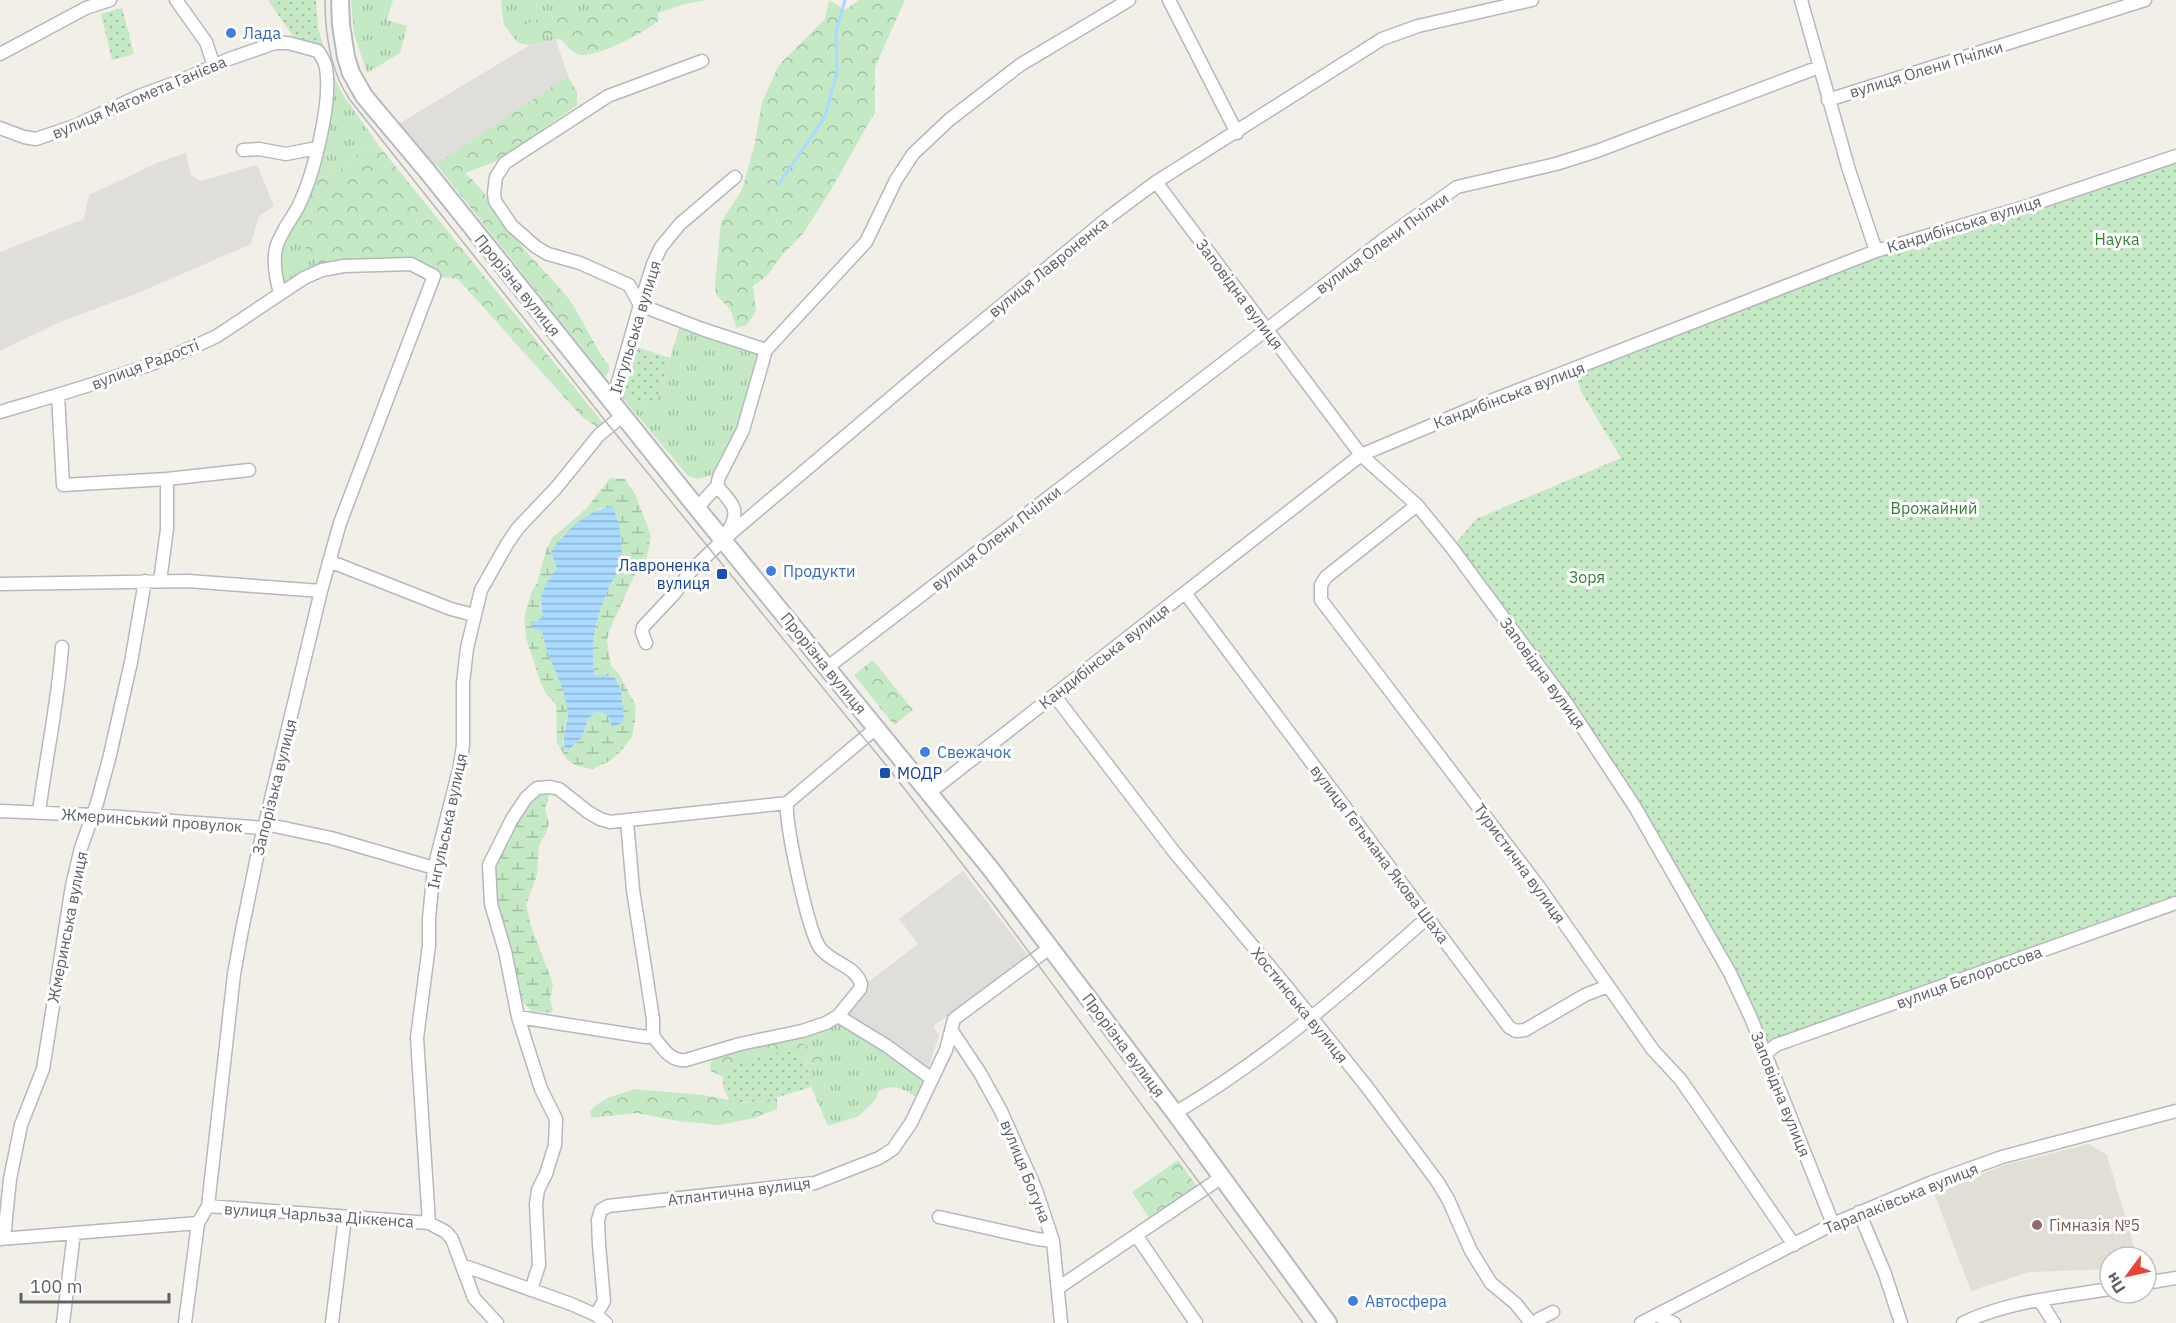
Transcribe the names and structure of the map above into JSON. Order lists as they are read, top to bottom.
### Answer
{
  "streets": {
    "main road": ["Прорізна вулиця"],
    "street": [
      "вулиця Олени Пчілки",
      "вулиця Магомета Ганієва",
      "Кандибінська вулиця",
      "вулиця Лавроненка",
      "Заповідна вулиця",
      "Інгульська вулиця",
      "вулиця Радості",
      "Запорізька вулиця",
      "Жмеринський провулок",
      "вулиця Гетьмана Якова Шаха",
      "Туристична вулиця",
      "Жмеринська вулиця",
      "вулиця Бєлороссова",
      "Хостинська вулиця",
      "вулиця Богуна",
      "Атлантична вулиця",
      "Тарапаківська вулиця",
      "вулиця Чарльза Діккенса"
    ]
  },
  "crossings": [
    ["вулиця Олени Пчілки", "Прорізна вулиця"],
    ["вулиця Олени Пчілки", "Заповідна вулиця"],
    ["Кандибінська вулиця", "Прорізна вулиця"],
    ["Кандибінська вулиця", "Заповідна вулиця"],
    ["Кандибінська вулиця", "вулиця Гетьмана Якова Шаха"],
    ["Кандибінська вулиця", "Хостинська вулиця"],
    ["вулиця Лавроненка", "Прорізна вулиця"],
    ["вулиця Лавроненка", "Заповідна вулиця"],
    ["Прорізна вулиця", "Інгульська вулиця"],
    ["Прорізна вулиця", "Атлантична вулиця"],
    ["Заповідна вулиця", "Туристична вулиця"],
    ["Заповідна вулиця", "вулиця Бєлороссова"],
    ["Заповідна вулиця", "Тарапаківська вулиця"],
    ["Інгульська вулиця", "Жмеринський провулок"],
    ["Інгульська вулиця", "вулиця Чарльза Діккенса"],
    ["вулиця Радості", "Запорізька вулиця"],
    ["Запорізька вулиця", "Жмеринський провулок"],
    ["Запорізька вулиця", "вулиця Чарльза Діккенса"],
    ["Жмеринський провулок", "Жмеринська вулиця"],
    ["вулиця Гетьмана Якова Шаха", "Туристична вулиця"],
    ["Туристична вулиця", "Тарапаківська вулиця"],
    ["вулиця Богуна", "Атлантична вулиця"]
  ],
  "parks": ["Наука", "Врожайний", "Зоря"],
  "places": {
    "other": [
      "Лада",
      "Продукти",
      "Свежачок",
      "Гімназія №5",
      "Автосфера"
    ],
    "transit": ["Лавроненка вулиця", "МОДР"]
  },
  "scale_bar": "100 m",
  "north": "bottom left"
}
